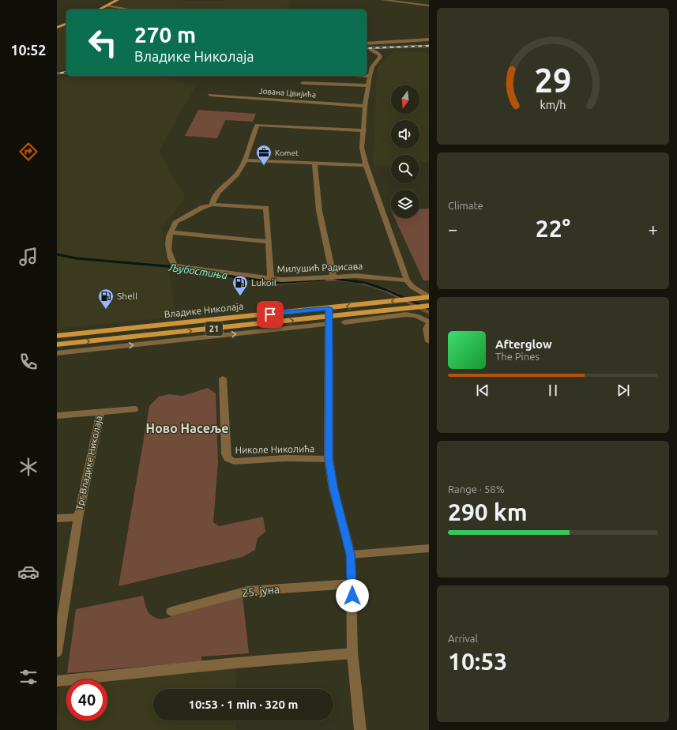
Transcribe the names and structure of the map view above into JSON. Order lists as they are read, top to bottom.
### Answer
{
  "streets": {
    "main road": ["Владике Николаја", "21"],
    "street": [
      "Јована Цвијића",
      "Милушић Радисава",
      "Николе Николића",
      "Трг Владике Николаја",
      "25. јуна"
    ]
  },
  "districts": ["Ново Насеље"],
  "water": ["Љубостиња"],
  "places": {
    "office": ["Komet"],
    "fuel station": ["Lukoil", "Shell"]
  },
  "north": "bottom",
  "page": {
    "tabs": "10:52",
    "turn": ["270 m", "Владике Николаја"],
    "tile": [
      "Climate",
      ["Range · 58%", "290 km"],
      ["Arrival", "10:53"]
    ],
    "heat": ["−", "22°", "+"],
    "song": ["Afterglow", "The Pines"],
    "limit": "40",
    "trip": "10:53 · 1 min · 320 m",
    "gauge": ["29", "km/h"]
  }
}
